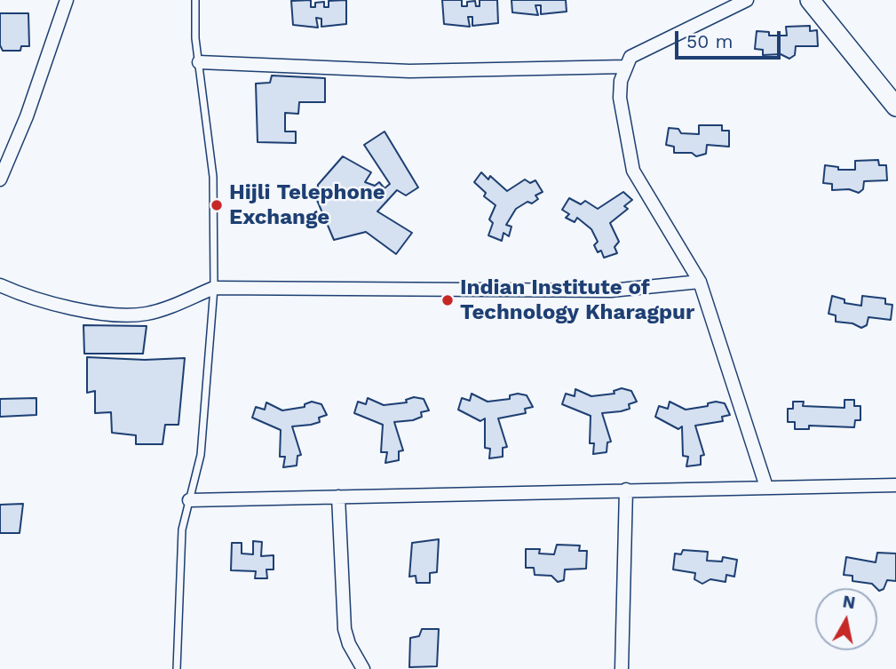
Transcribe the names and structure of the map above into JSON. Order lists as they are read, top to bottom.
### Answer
{
  "places": ["Hijli Telephone Exchange", "Indian Institute of Technology Kharagpur"],
  "scale_bar": "50 m",
  "north": "top"
}
